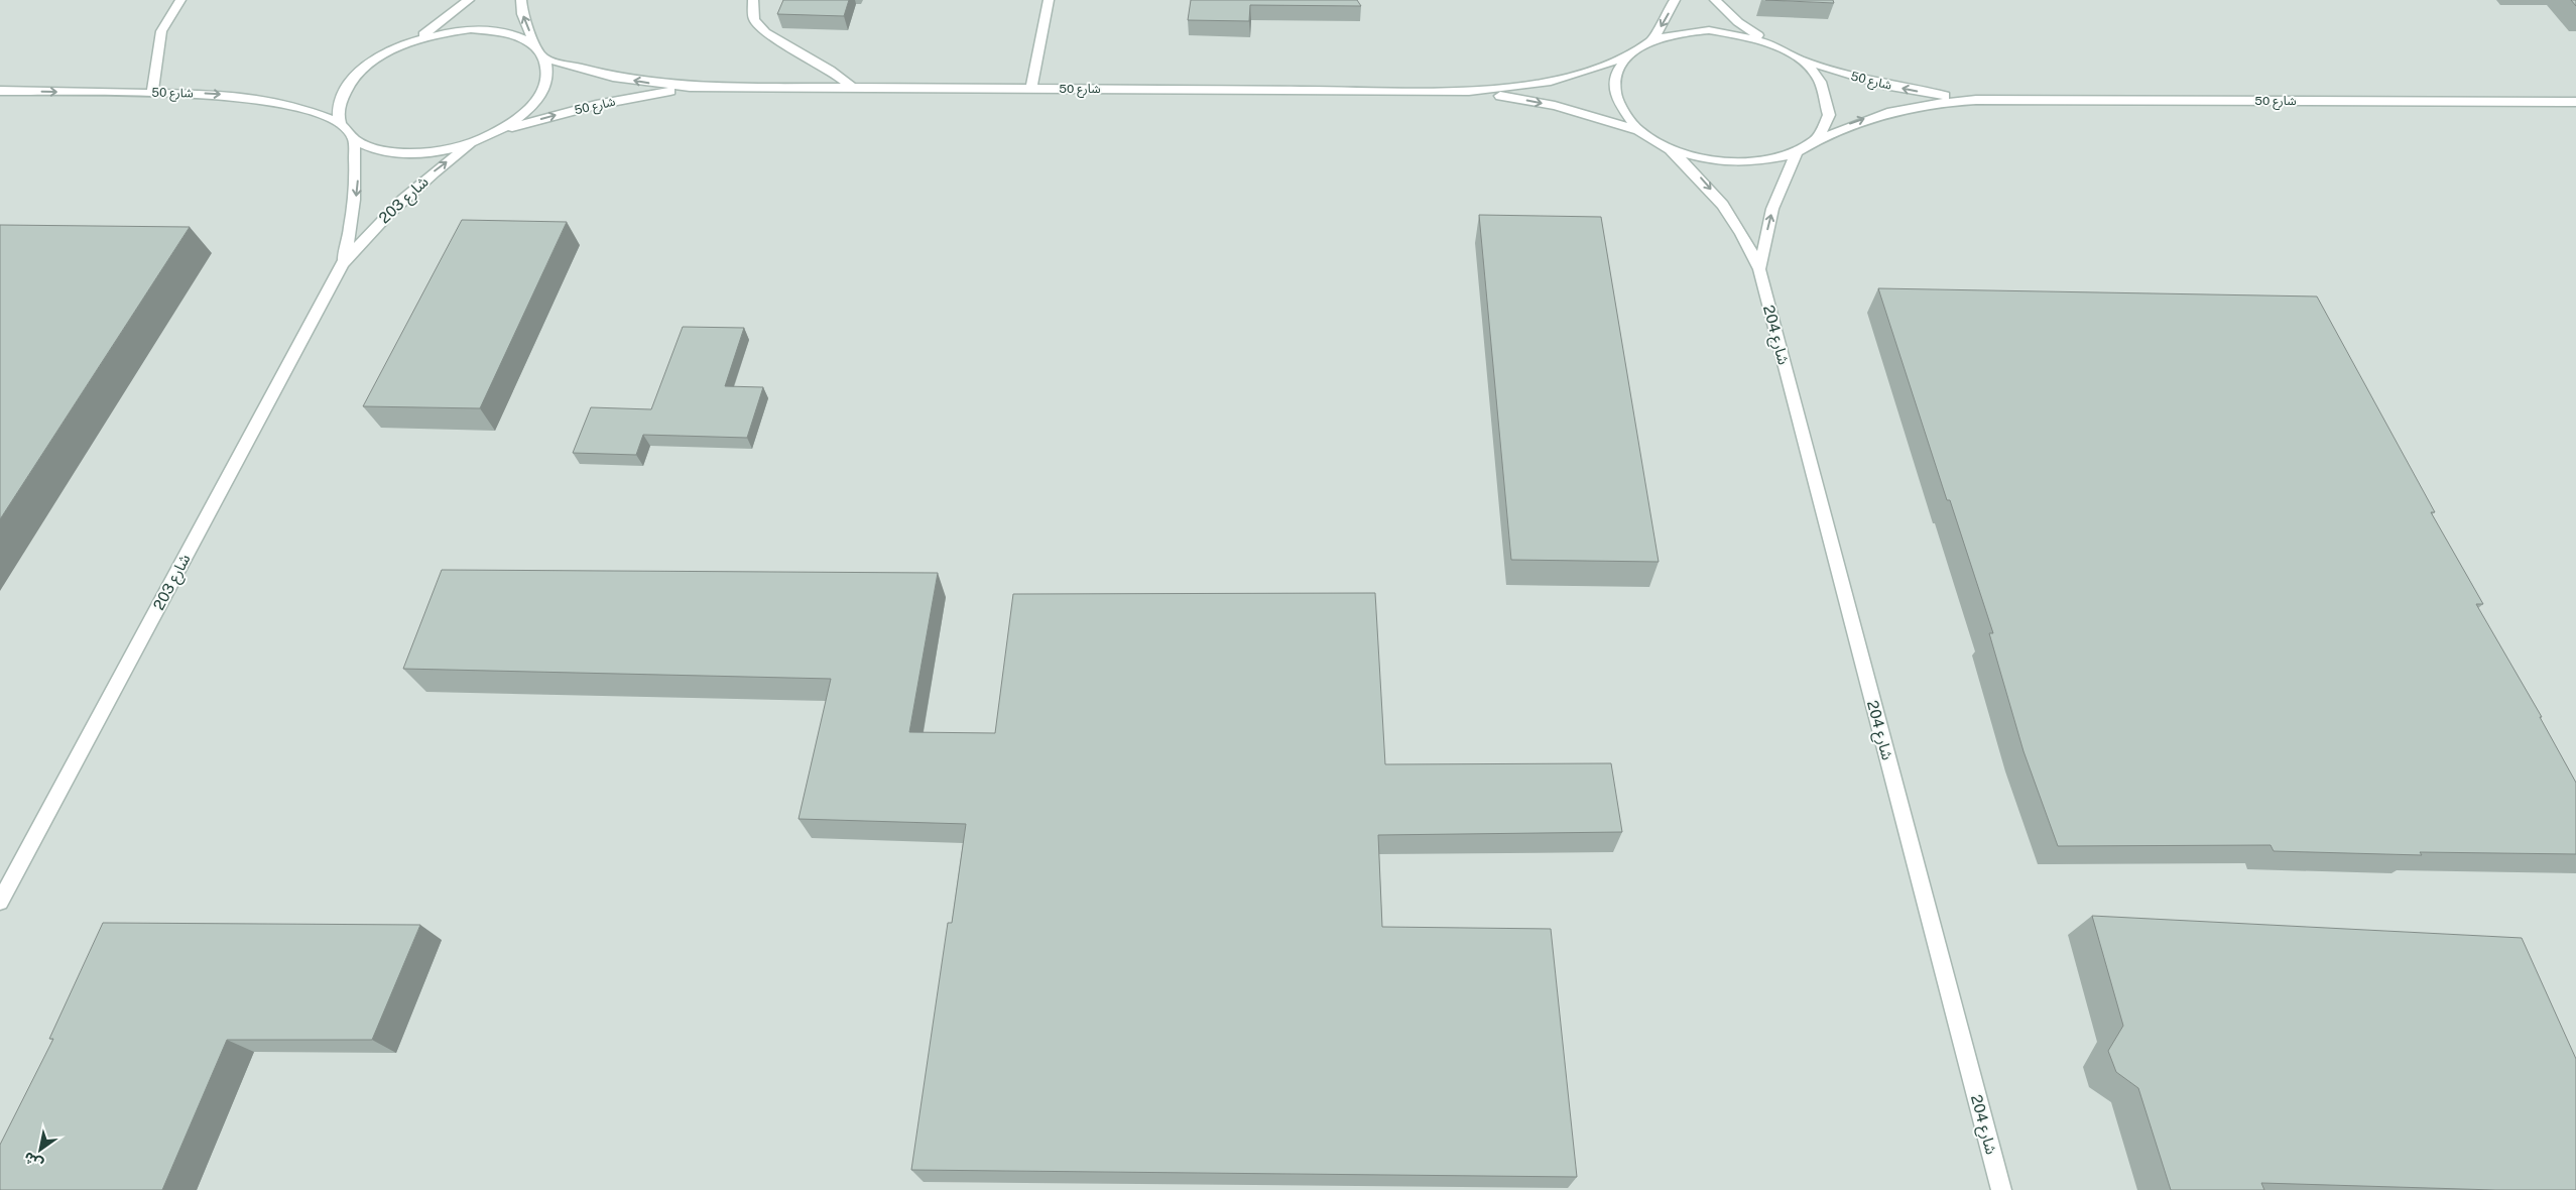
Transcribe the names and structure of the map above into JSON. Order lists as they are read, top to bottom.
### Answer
{
  "streets": {
    "street": ["شارع 50", "شارع 203", "شارع 204"]
  },
  "crossings": [
    ["شارع 50", "شارع 203"],
    ["شارع 50", "شارع 204"]
  ],
  "north": "bottom left"
}
